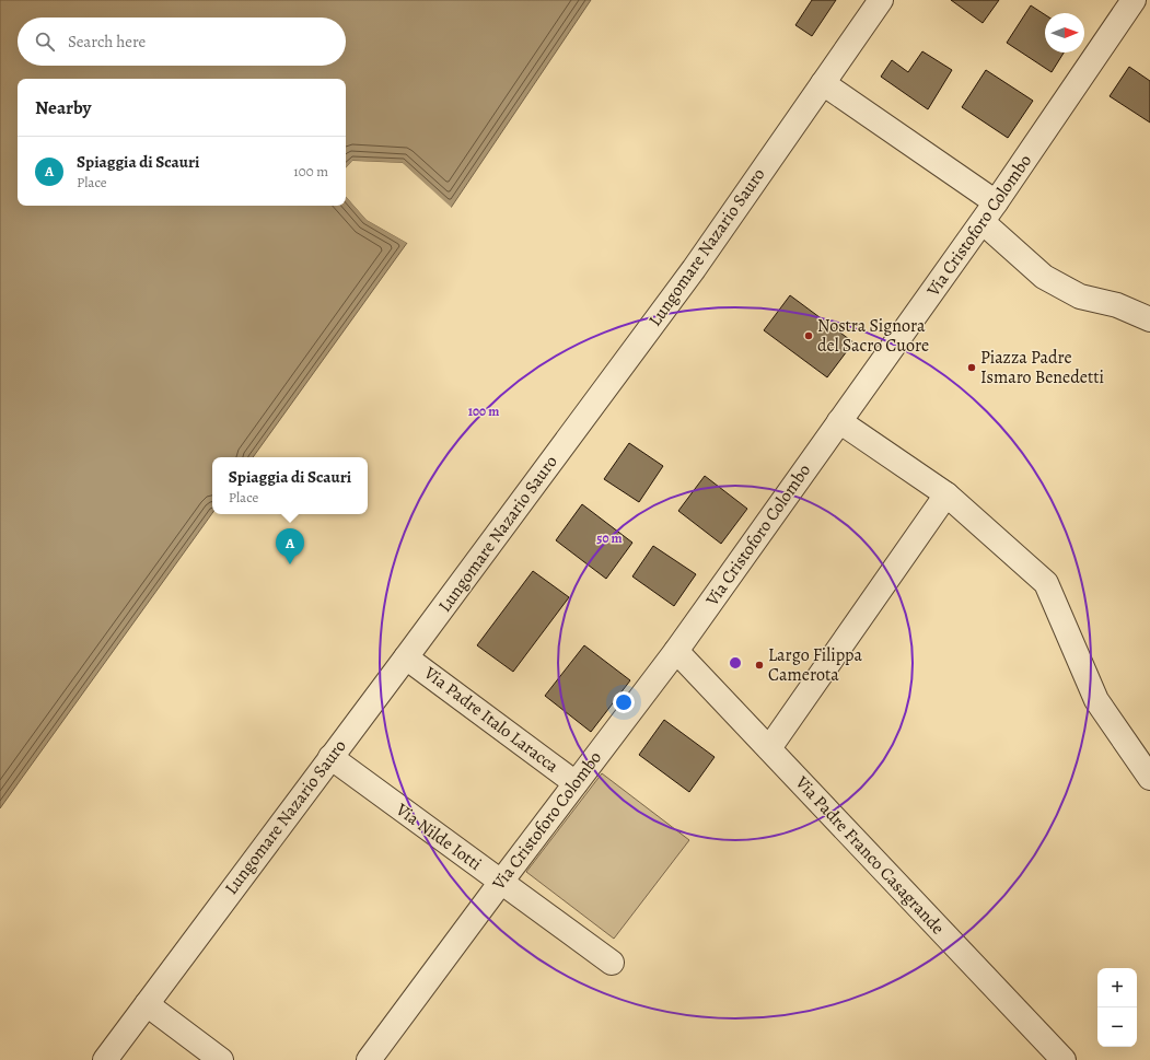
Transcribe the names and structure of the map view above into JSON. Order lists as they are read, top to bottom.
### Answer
{
  "streets": {
    "street": [
      "Via Cristoforo Colombo",
      "Lungomare Nazario Sauro",
      "Via Padre Italo Laracca",
      "Via Nilde Iotti",
      "Via Padre Franco Casagrande"
    ]
  },
  "crossings": [
    ["Via Cristoforo Colombo", "Via Padre Italo Laracca"],
    ["Via Cristoforo Colombo", "Via Nilde Iotti"],
    ["Via Cristoforo Colombo", "Via Padre Franco Casagrande"],
    ["Lungomare Nazario Sauro", "Via Padre Italo Laracca"],
    ["Lungomare Nazario Sauro", "Via Nilde Iotti"]
  ],
  "places": ["Nostra Signora del Sacro Cuore", "Piazza Padre Ismaro Benedetti", "Largo Filippa Camerota"],
  "north": "right",
  "page": {
    "search": "Search here",
    "heading": "Nearby",
    "list": [
      {
        "mark": "A",
        "name": "Spiaggia di Scauri",
        "note": "Place",
        "value": "100 m"
      }
    ],
    "popup": ["Spiaggia di Scauri", "Place"],
    "pins": "A",
    "map_buttons": ["+", "−"]
  },
  "rings": ["100 m", "50 m"]
}
